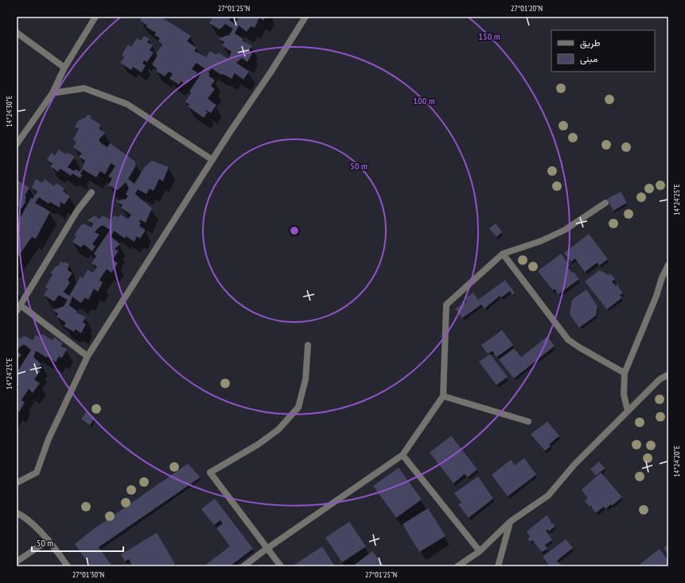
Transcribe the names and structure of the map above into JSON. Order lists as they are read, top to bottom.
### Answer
{
  "legend": ["طريق", "مبنى"],
  "scale_bar": "50 m",
  "coordinates": [
    "27°01'25\"N",
    "27°01'20\"N",
    "14°24'30\"E",
    "14°24'25\"E",
    "14°24'20\"E",
    "27°01'30\"N"
  ],
  "rings": ["150 m", "100 m", "50 m"]
}
